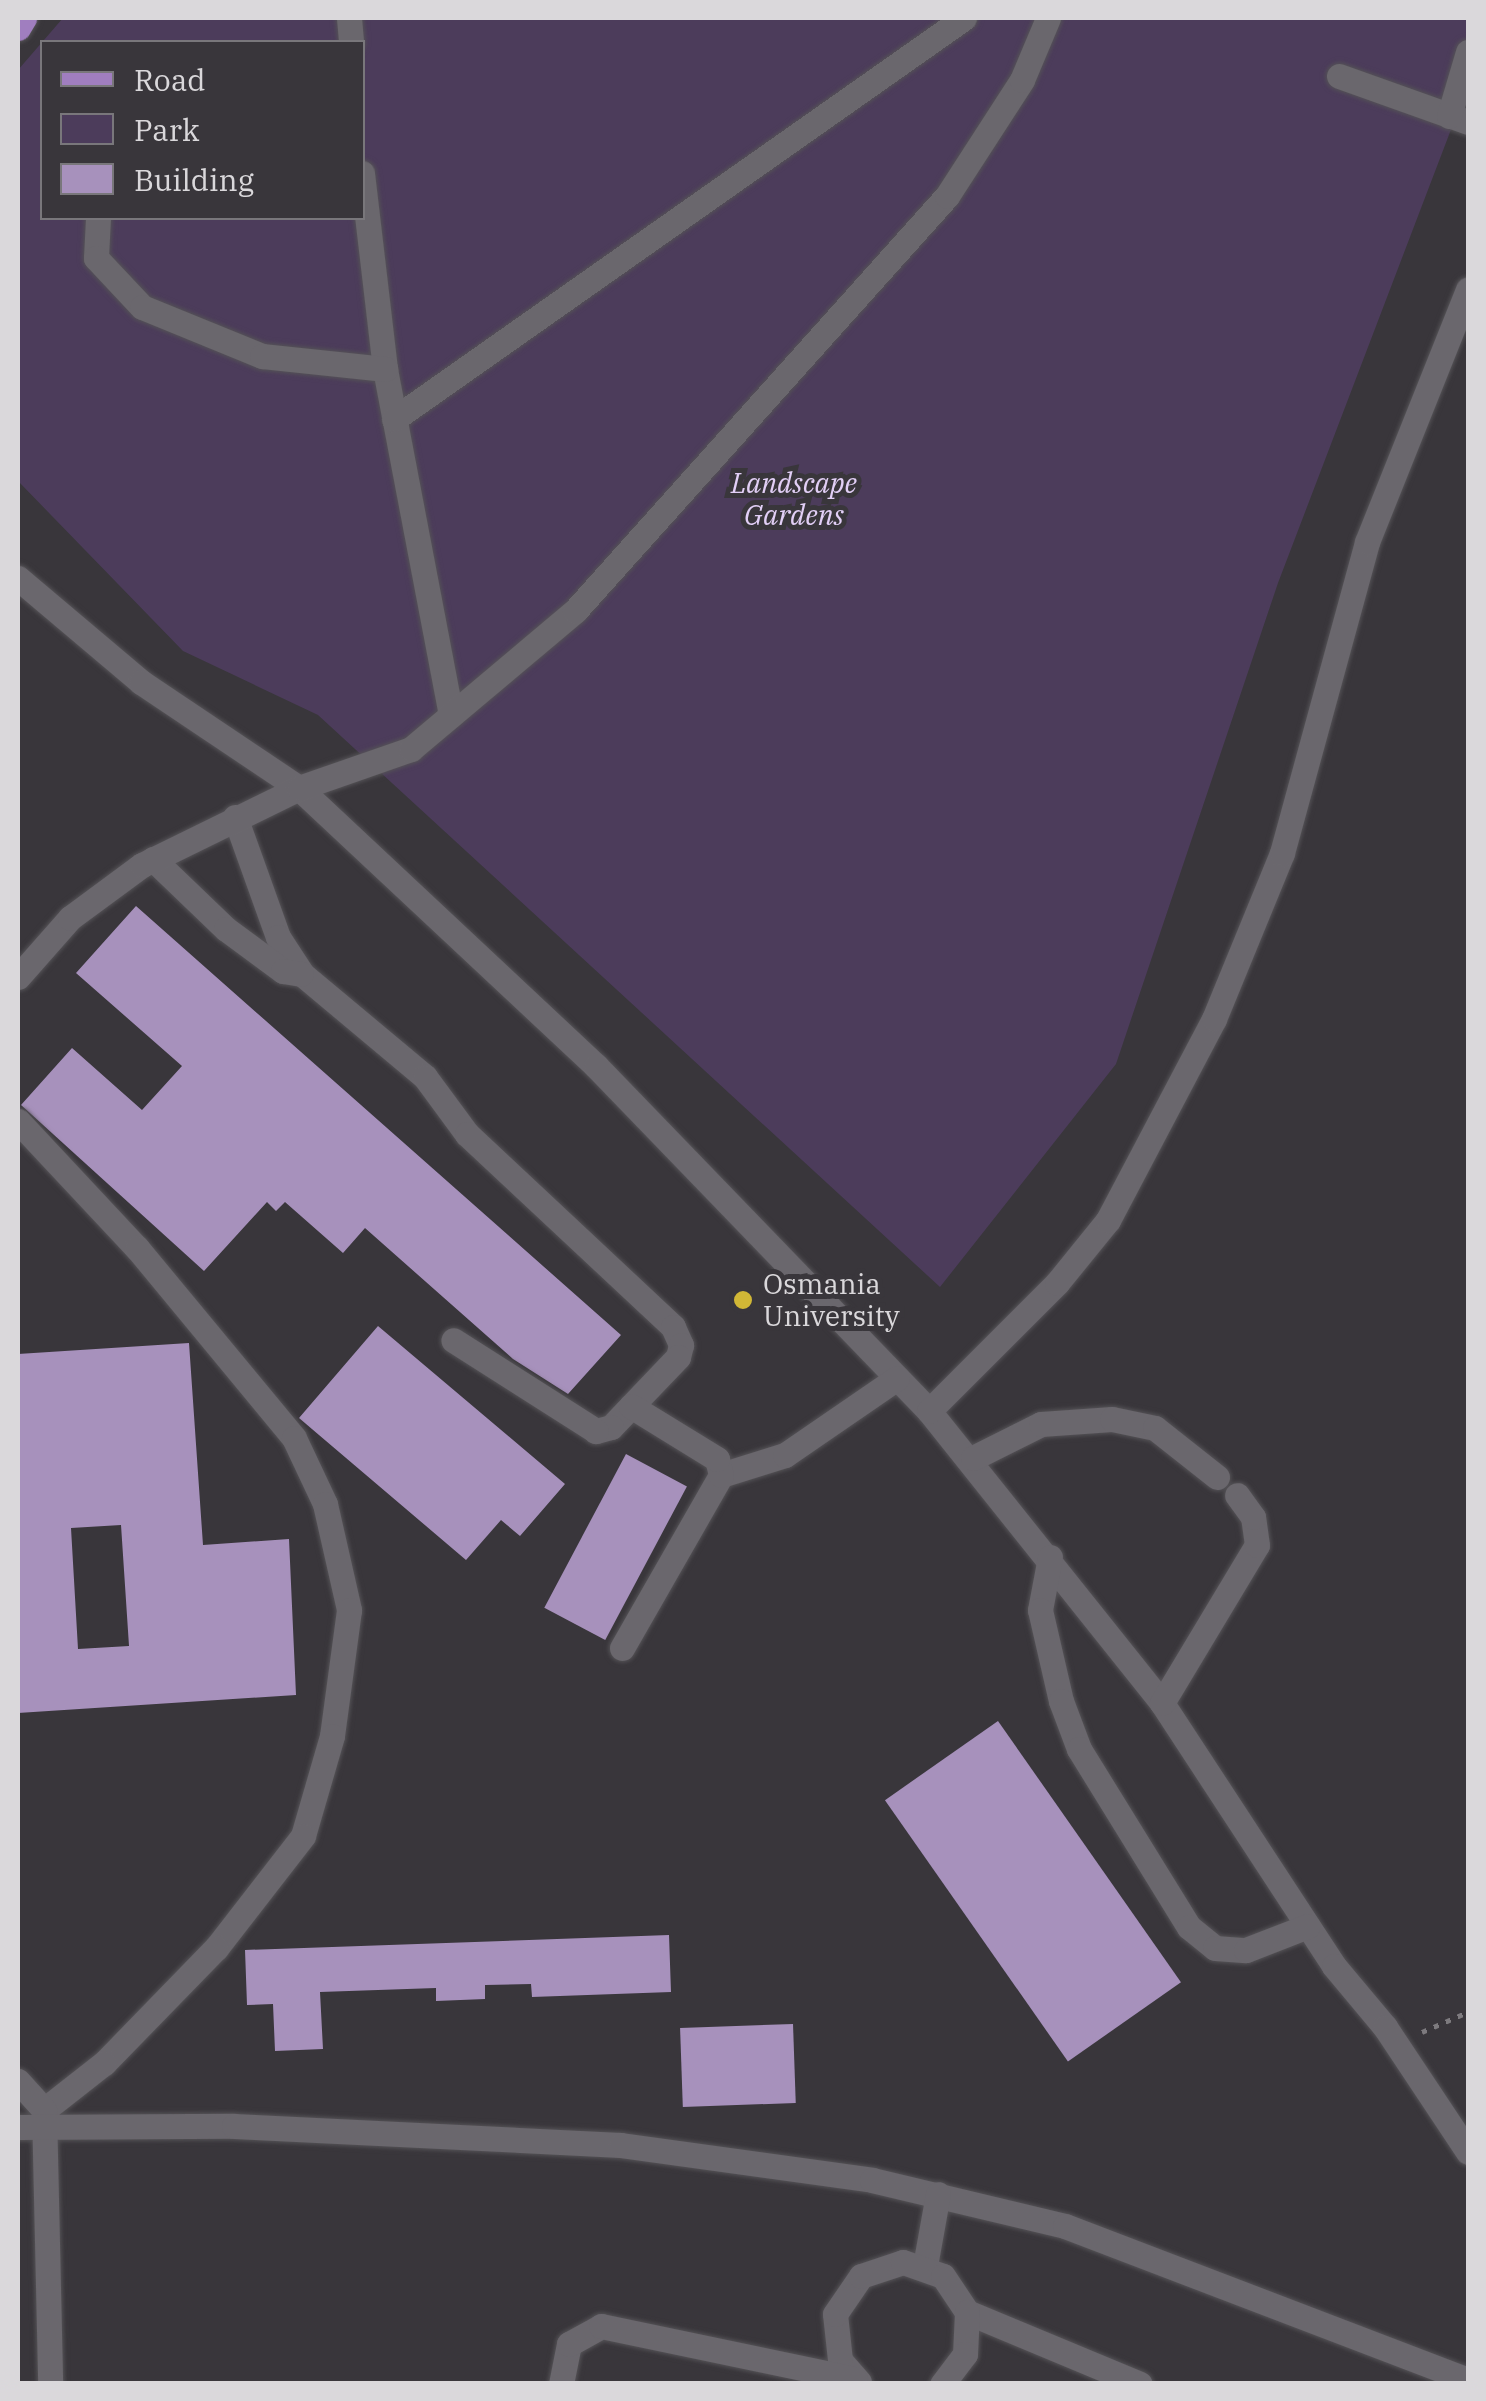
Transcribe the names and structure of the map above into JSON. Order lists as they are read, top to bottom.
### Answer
{
  "parks": ["Landscape Gardens"],
  "places": ["Osmania University"],
  "legend": ["Road", "Park", "Building"]
}
